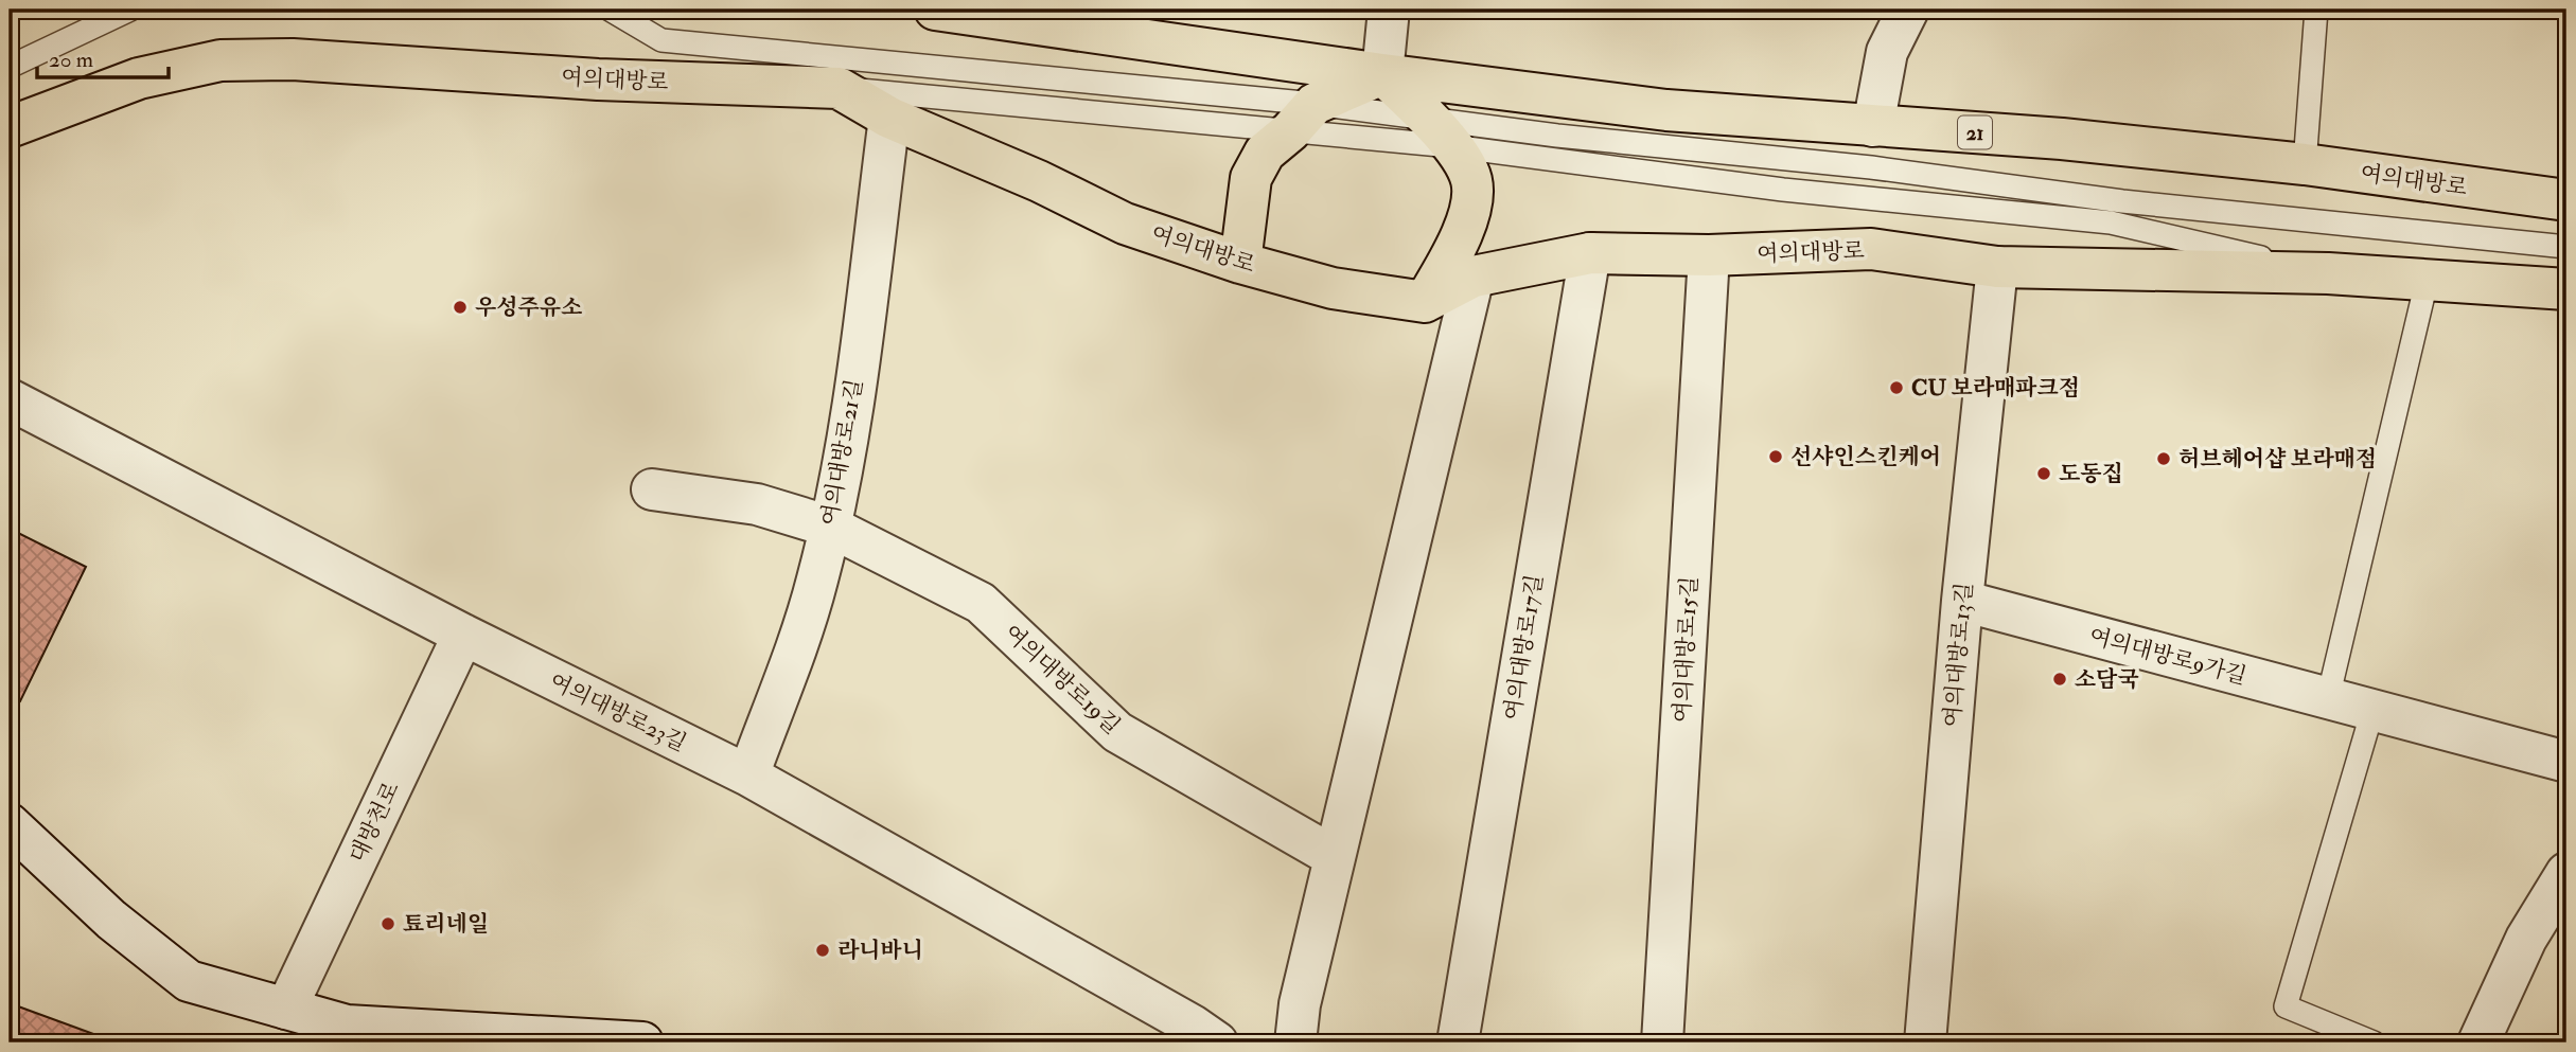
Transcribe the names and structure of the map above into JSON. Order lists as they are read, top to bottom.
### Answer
{
  "streets": {
    "main road": ["여의대방로", "21"],
    "street": [
      "여의대방로21길",
      "여의대방로17길",
      "여의대방로15길",
      "여의대방로13길",
      "여의대방로9가길",
      "여의대방로19길",
      "여의대방로23길",
      "대방천로"
    ]
  },
  "crossings": [
    ["여의대방로", "여의대방로21길"],
    ["여의대방로", "여의대방로17길"],
    ["여의대방로", "여의대방로15길"],
    ["여의대방로", "여의대방로13길"],
    ["여의대방로21길", "여의대방로19길"],
    ["여의대방로21길", "여의대방로23길"],
    ["여의대방로13길", "여의대방로9가길"],
    ["여의대방로23길", "대방천로"]
  ],
  "places": [
    "우성주유소",
    "CU 보라매파크점",
    "선샤인스킨케어",
    "허브헤어샵 보라매점",
    "도동집",
    "소담국",
    "툐리네일",
    "라니바니"
  ],
  "scale_bar": "20 m"
}
